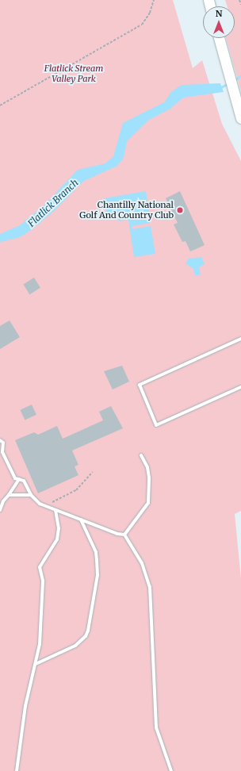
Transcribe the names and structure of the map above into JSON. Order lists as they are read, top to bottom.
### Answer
{
  "water": ["Flatlick Branch"],
  "parks": ["Flatlick Stream Valley Park"],
  "places": ["Chantilly National Golf And Country Club"],
  "north": "top"
}
